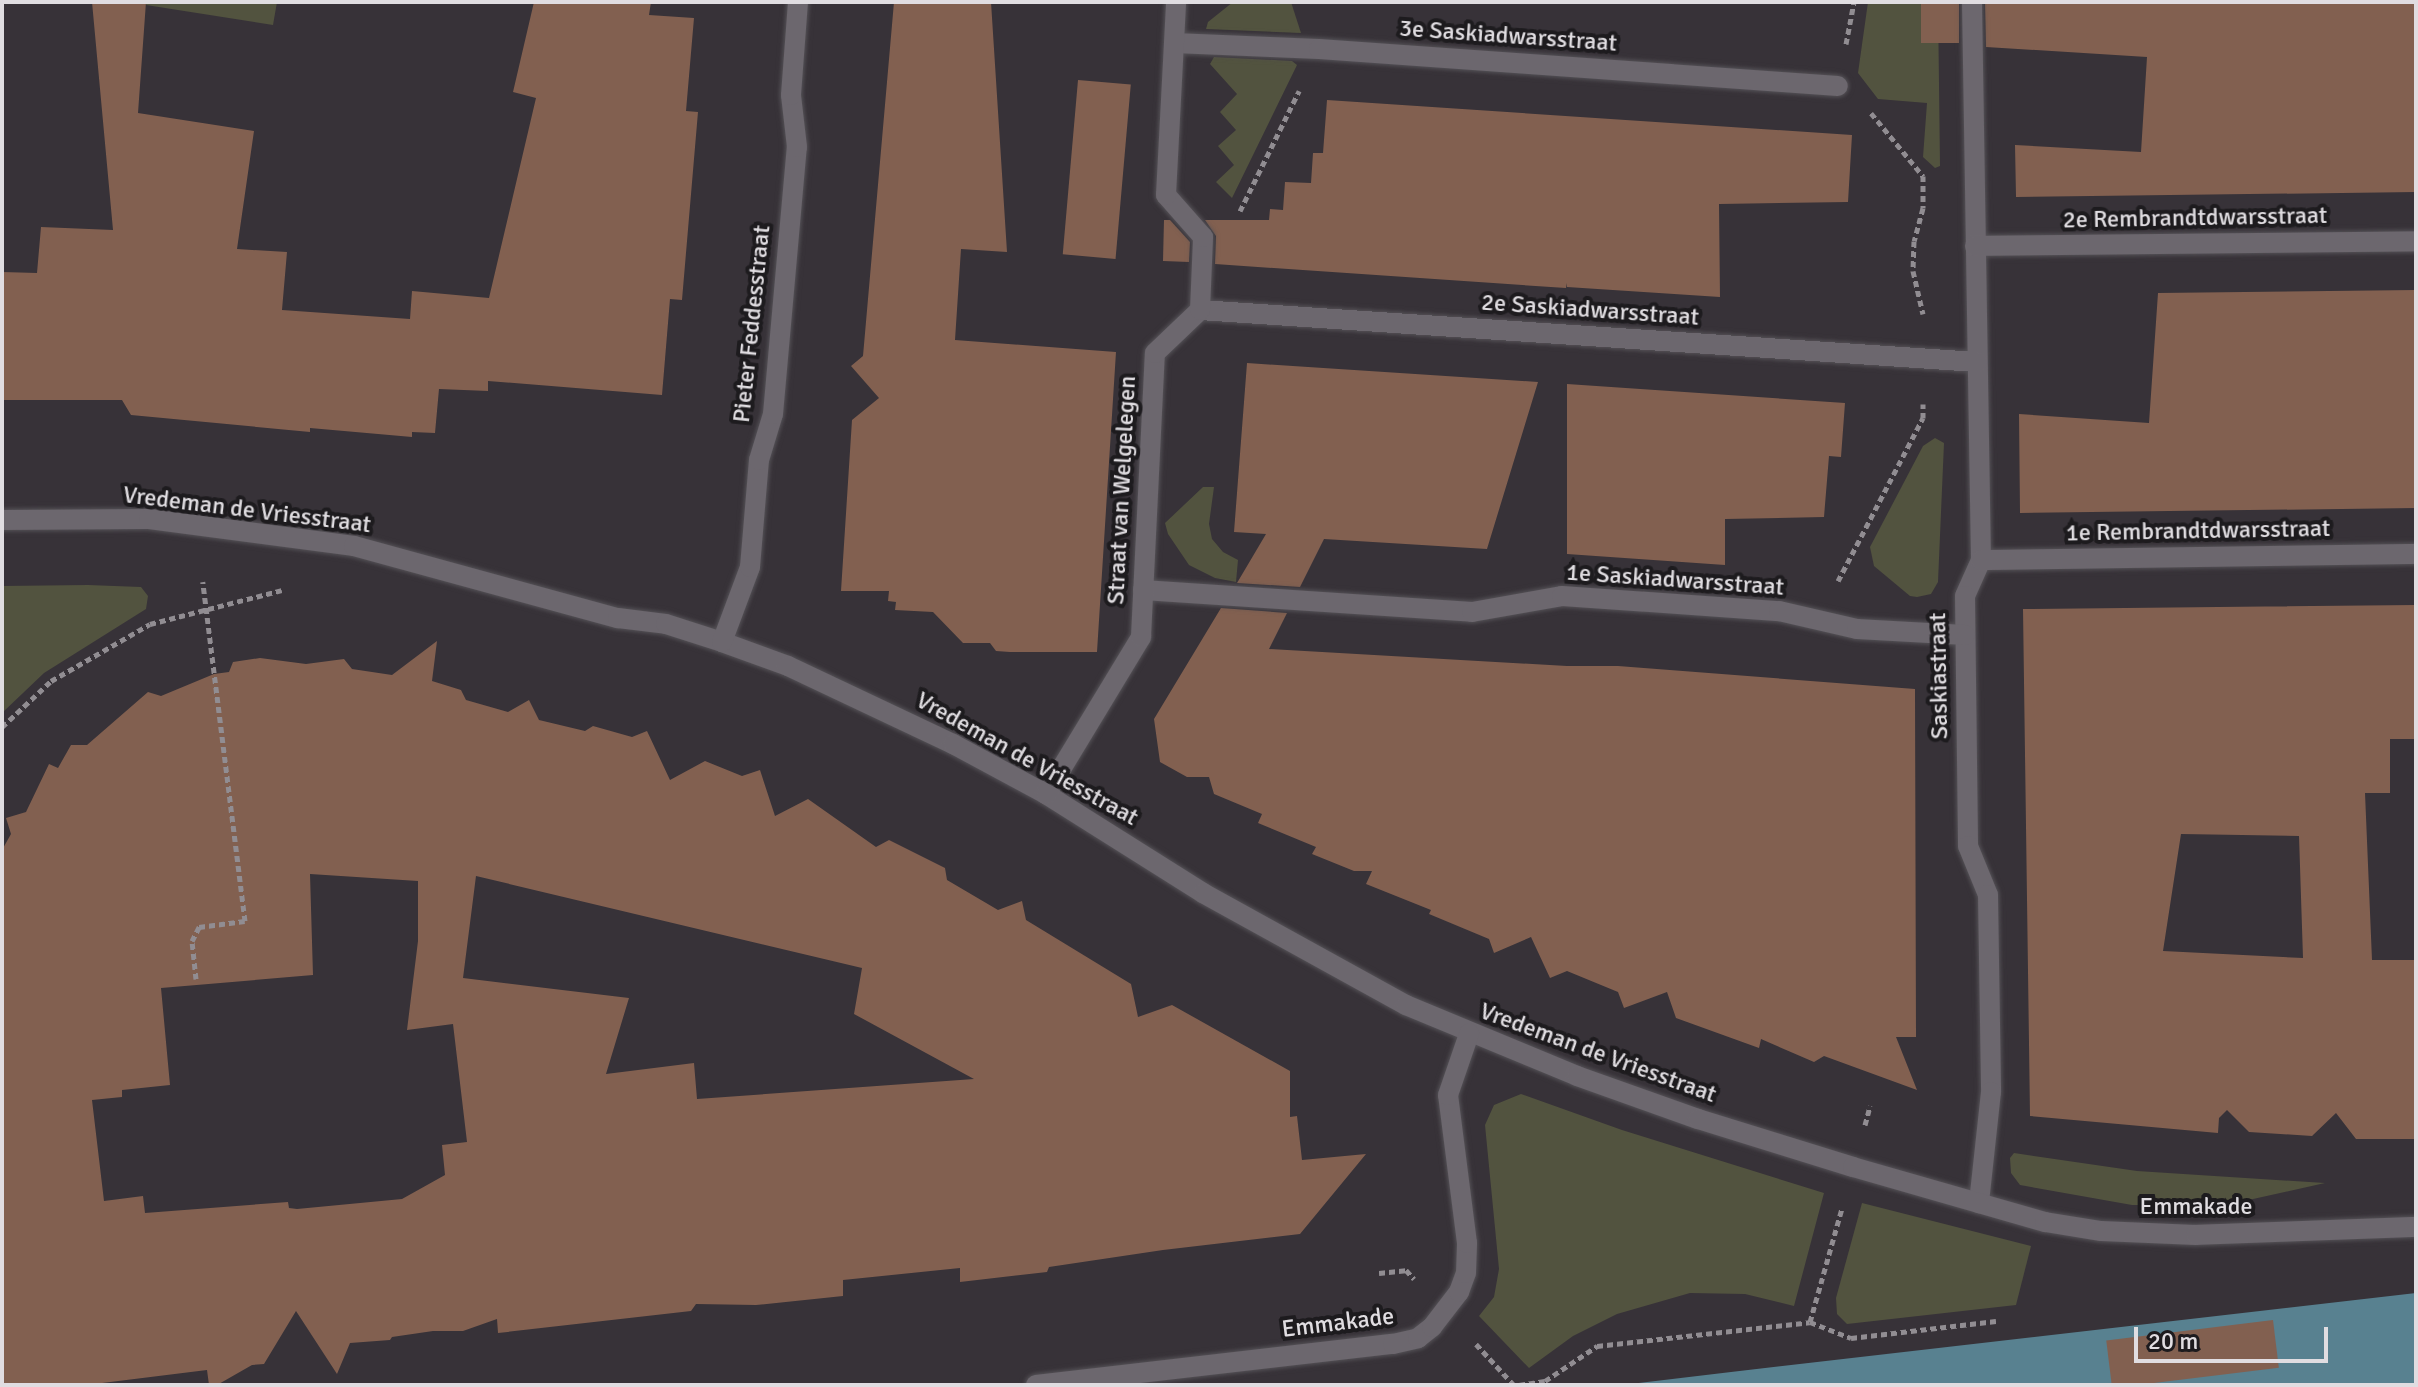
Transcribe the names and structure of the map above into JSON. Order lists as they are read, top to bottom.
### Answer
{
  "streets": {
    "street": [
      "3e Saskiadwarsstraat",
      "2e Rembrandtdwarsstraat",
      "2e Saskiadwarsstraat",
      "Pieter Feddesstraat",
      "Straat van Welgelegen",
      "Vredeman de Vriesstraat",
      "1e Rembrandtdwarsstraat",
      "1e Saskiadwarsstraat",
      "Saskiastraat",
      "Emmakade"
    ]
  },
  "crossings": [
    ["2e Rembrandtdwarsstraat", "Saskiastraat"],
    ["2e Saskiadwarsstraat", "Straat van Welgelegen"],
    ["2e Saskiadwarsstraat", "Saskiastraat"],
    ["Pieter Feddesstraat", "Vredeman de Vriesstraat"],
    ["Straat van Welgelegen", "Vredeman de Vriesstraat"],
    ["Straat van Welgelegen", "1e Saskiadwarsstraat"],
    ["Vredeman de Vriesstraat", "Saskiastraat"],
    ["Vredeman de Vriesstraat", "Emmakade"],
    ["1e Rembrandtdwarsstraat", "Saskiastraat"],
    ["1e Saskiadwarsstraat", "Saskiastraat"],
    ["Saskiastraat", "Emmakade"]
  ],
  "scale_bar": "20 m"
}
